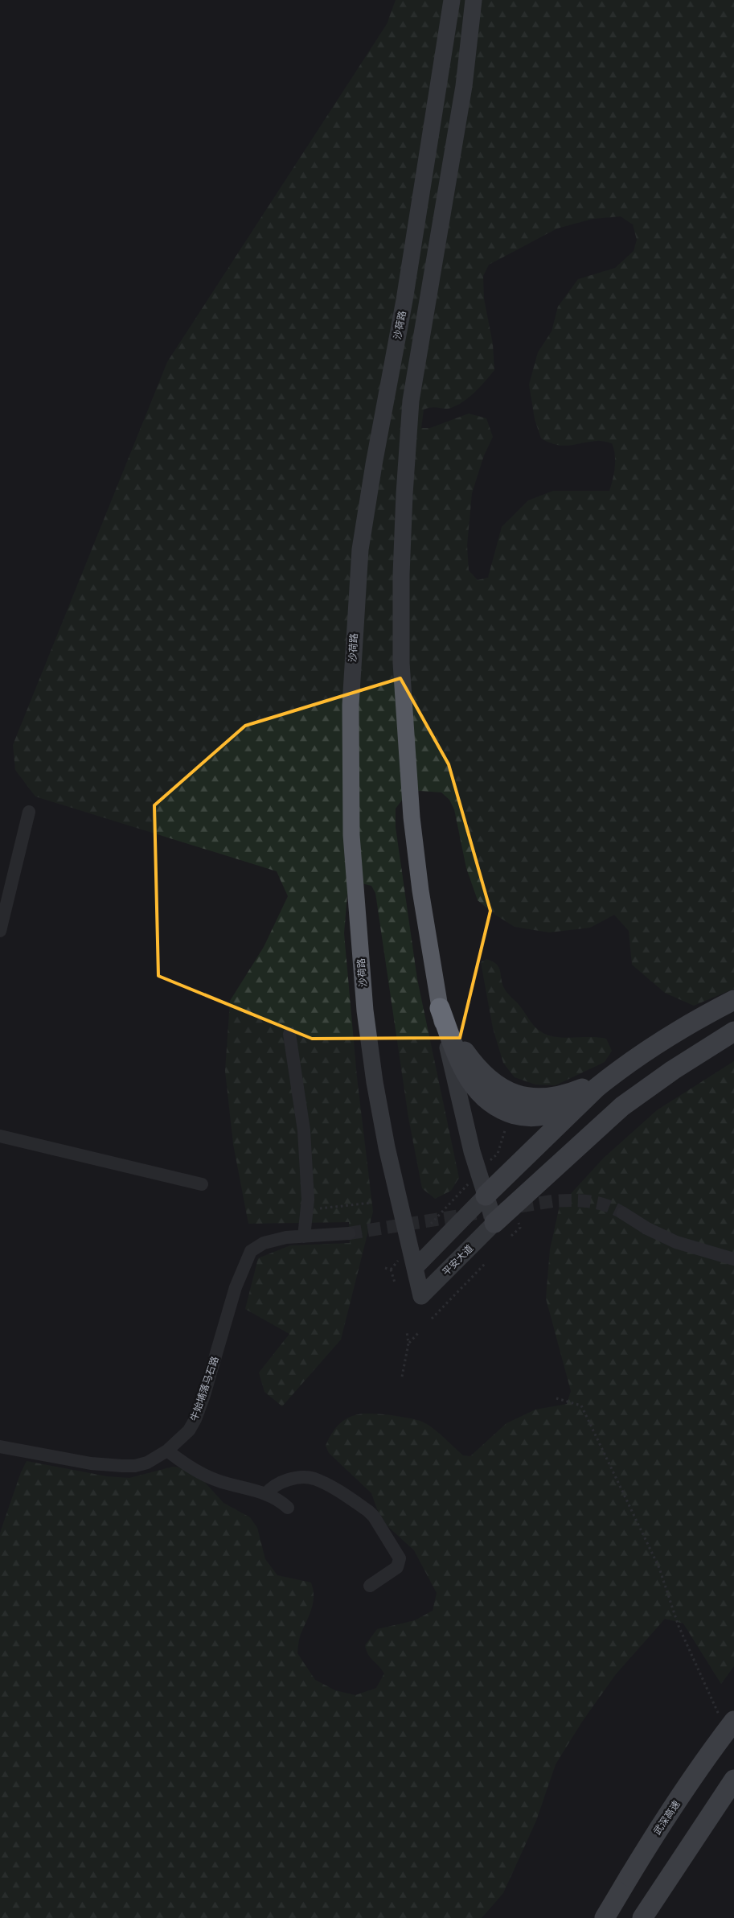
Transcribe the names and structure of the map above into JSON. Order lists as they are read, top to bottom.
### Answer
{
  "streets": {
    "highway": ["武深高速"],
    "main road": ["沙荷路", "平安大道"],
    "street": ["牛始埔落马石路"]
  },
  "crossings": [
    ["沙荷路", "平安大道"]
  ]
}
